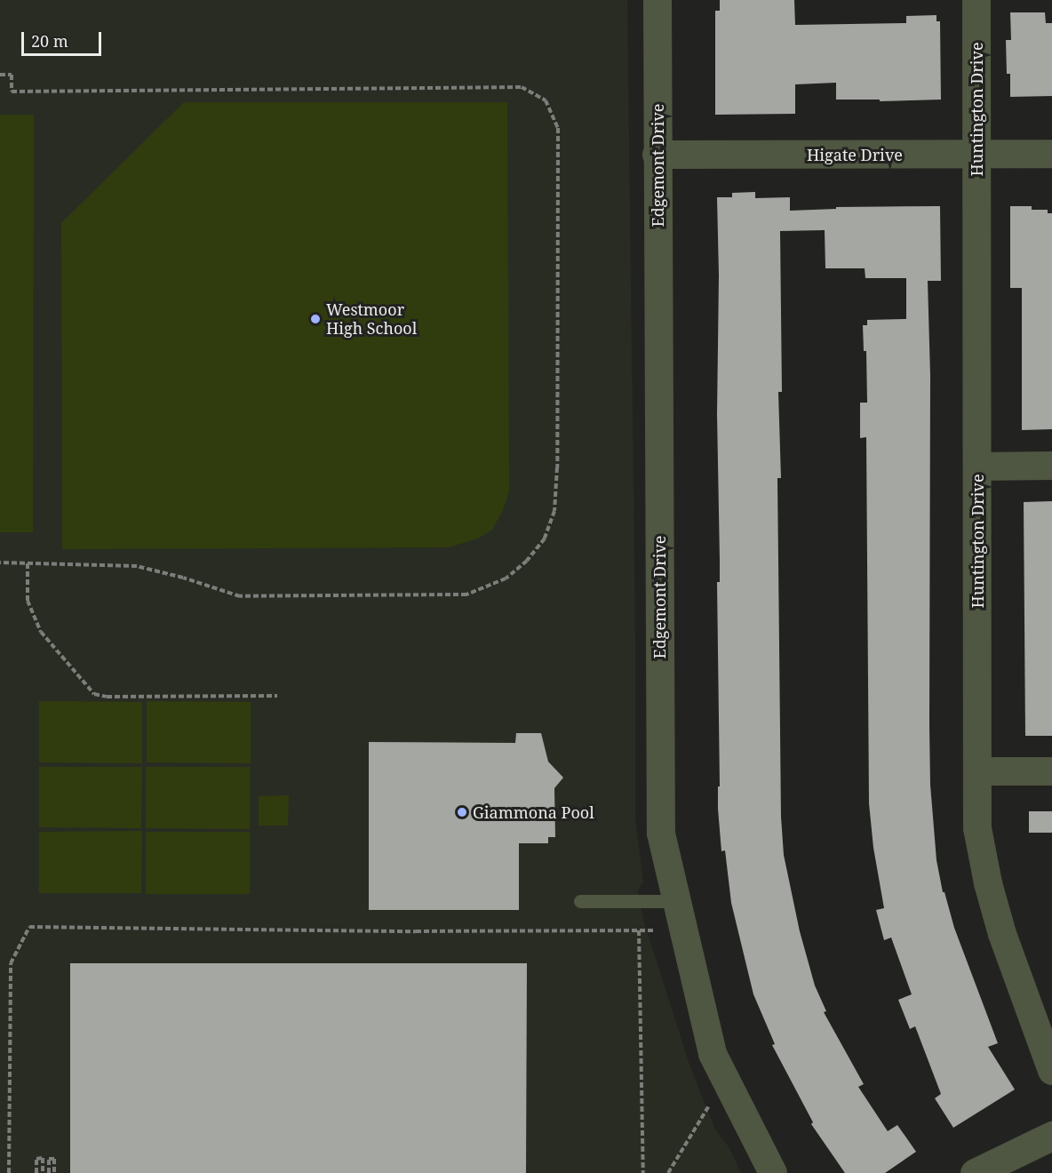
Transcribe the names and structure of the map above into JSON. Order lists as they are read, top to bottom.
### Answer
{
  "streets": {
    "street": ["Huntington Drive", "Higate Drive", "Edgemont Drive"]
  },
  "crossings": [
    ["Huntington Drive", "Higate Drive"],
    ["Higate Drive", "Edgemont Drive"]
  ],
  "places": ["Westmoor High School", "Giammona Pool"],
  "scale_bar": "20 m"
}
